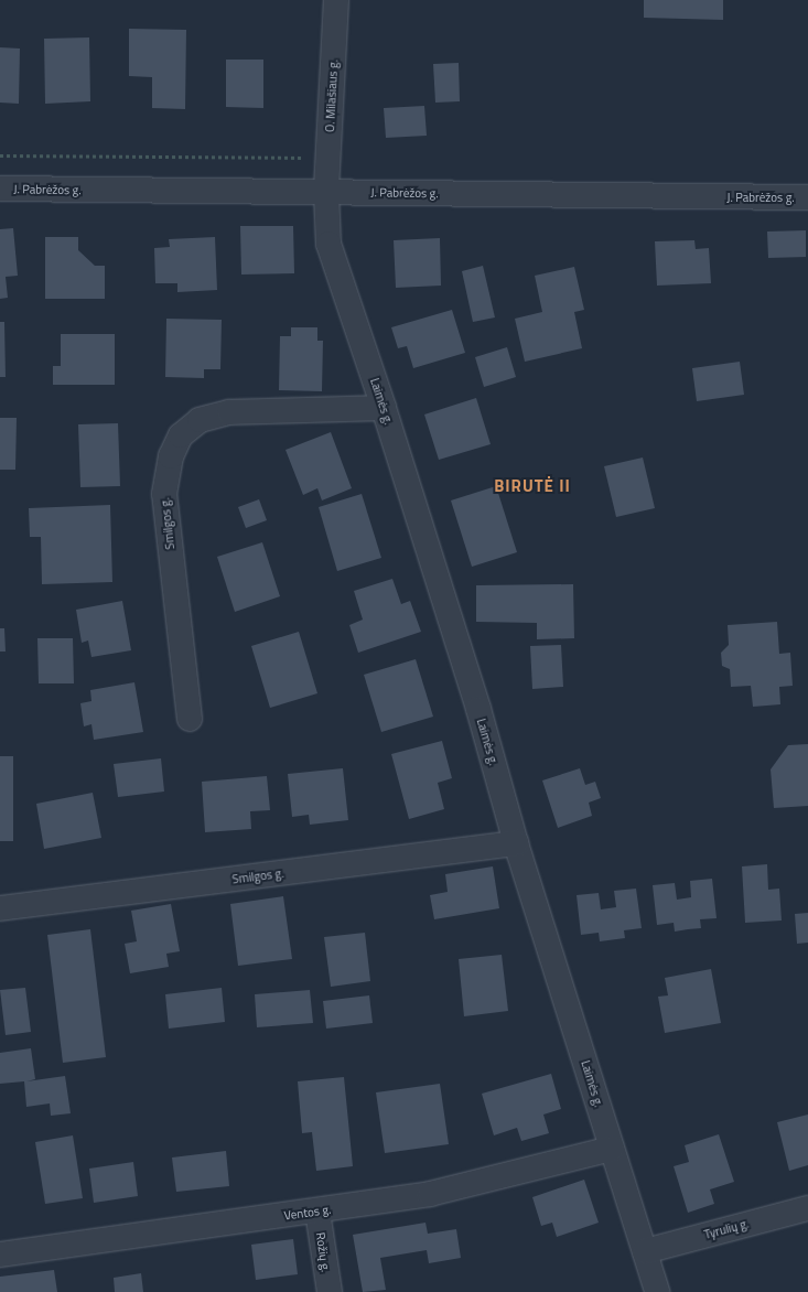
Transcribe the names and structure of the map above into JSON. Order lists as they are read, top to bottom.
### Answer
{
  "streets": {
    "street": [
      "O. Milašiaus g.",
      "J. Pabrėžos g.",
      "Laimės g.",
      "Smilgos g.",
      "Ventos g.",
      "Tyrulių g.",
      "Rožių g."
    ]
  },
  "crossings": [
    ["O. Milašiaus g.", "J. Pabrėžos g."],
    ["O. Milašiaus g.", "Laimės g."],
    ["J. Pabrėžos g.", "Laimės g."],
    ["Laimės g.", "Smilgos g."],
    ["Laimės g.", "Ventos g."],
    ["Laimės g.", "Tyrulių g."],
    ["Ventos g.", "Rožių g."]
  ],
  "districts": ["BIRUTĖ II"]
}
